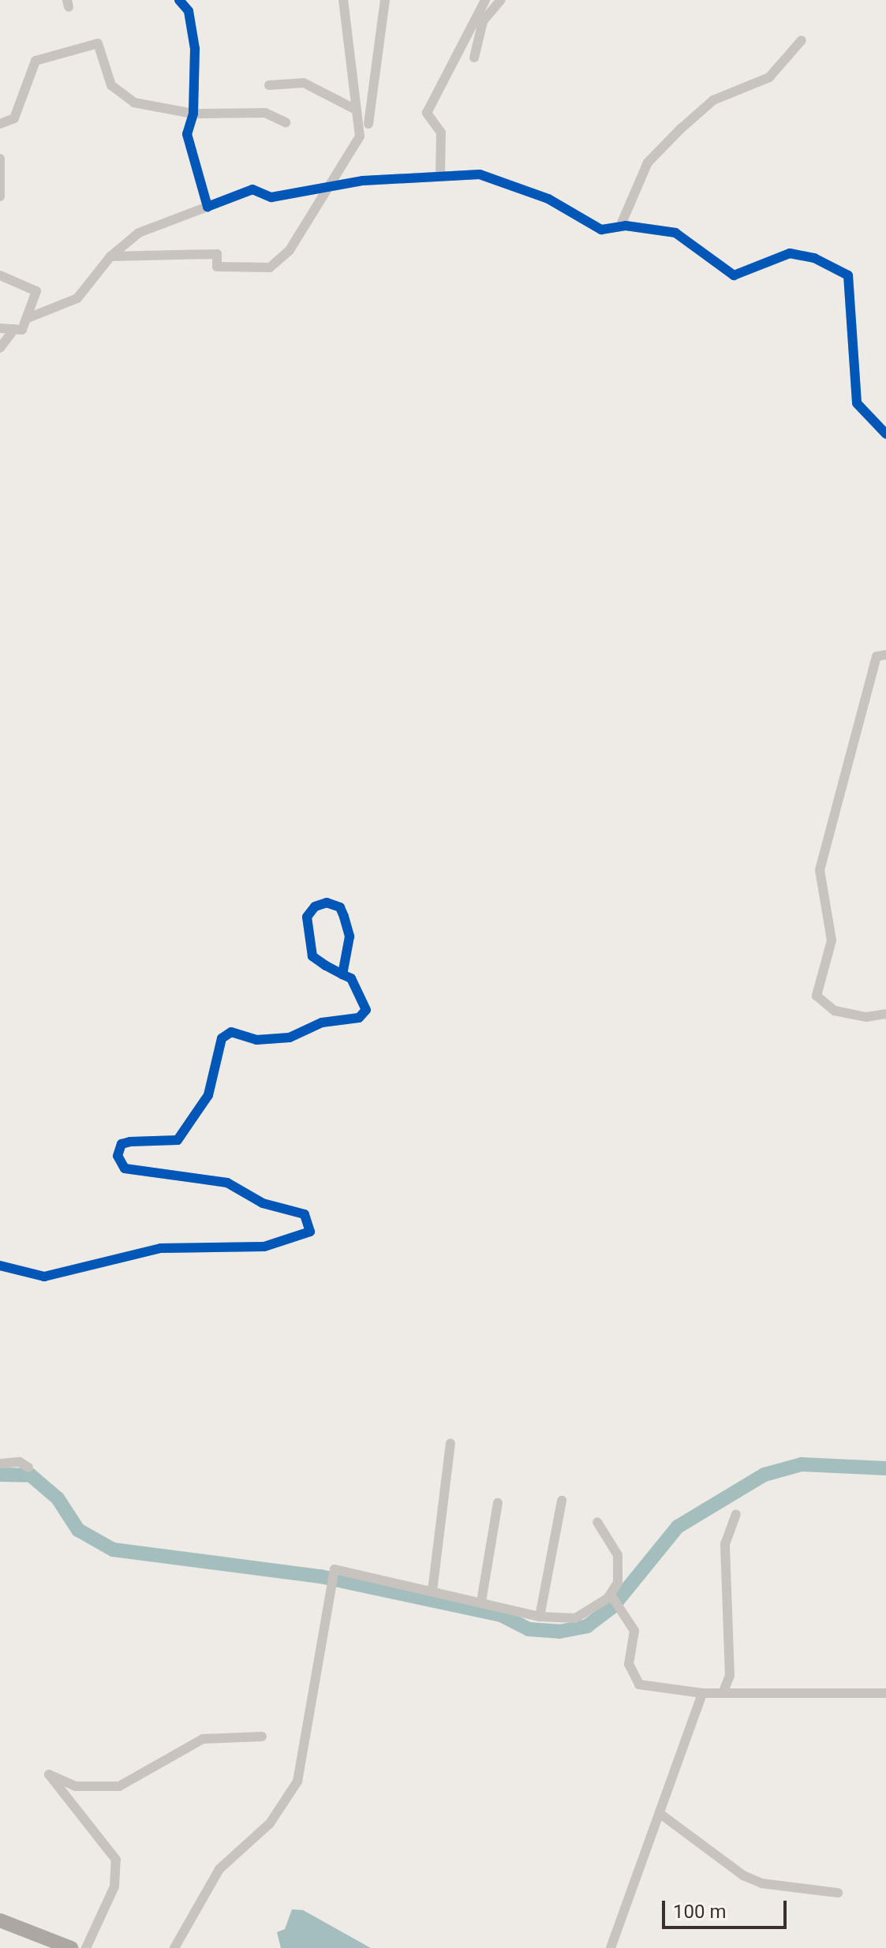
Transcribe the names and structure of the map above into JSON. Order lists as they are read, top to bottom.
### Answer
{
  "scale_bar": "100 m"
}
